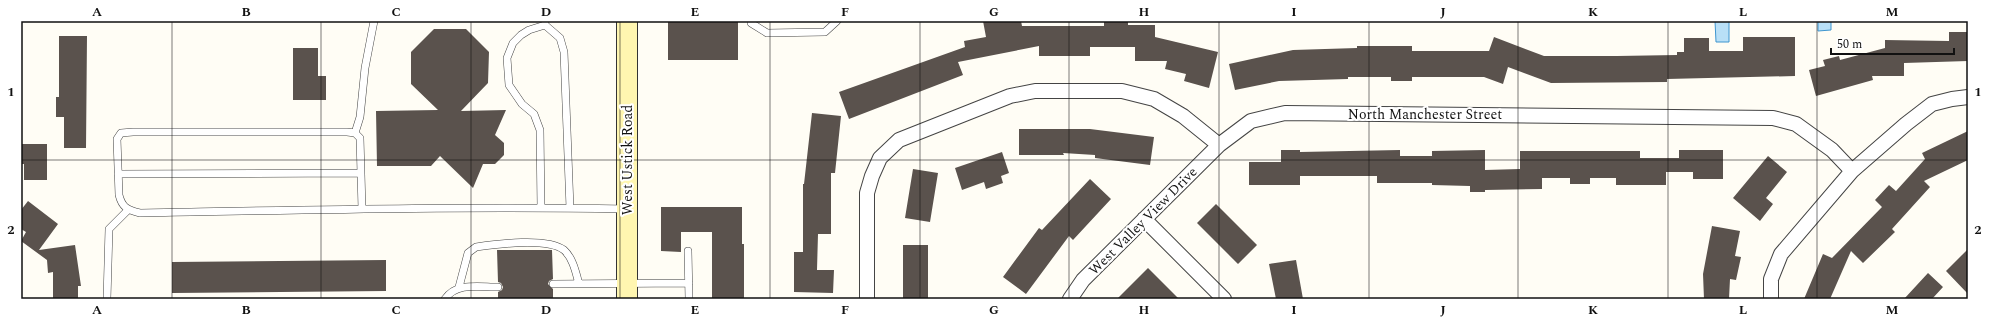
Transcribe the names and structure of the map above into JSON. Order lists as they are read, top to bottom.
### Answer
{
  "streets": {
    "main road": ["West Ustick Road"],
    "street": ["North Manchester Street", "West Valley View Drive"]
  },
  "crossings": [
    ["North Manchester Street", "West Valley View Drive"]
  ],
  "scale_bar": "50 m",
  "grid": {
    "columns": [
      "A",
      "B",
      "C",
      "D",
      "E",
      "F",
      "G",
      "H",
      "I",
      "J",
      "K",
      "L",
      "M"
    ],
    "rows": ["1", "2"]
  }
}
